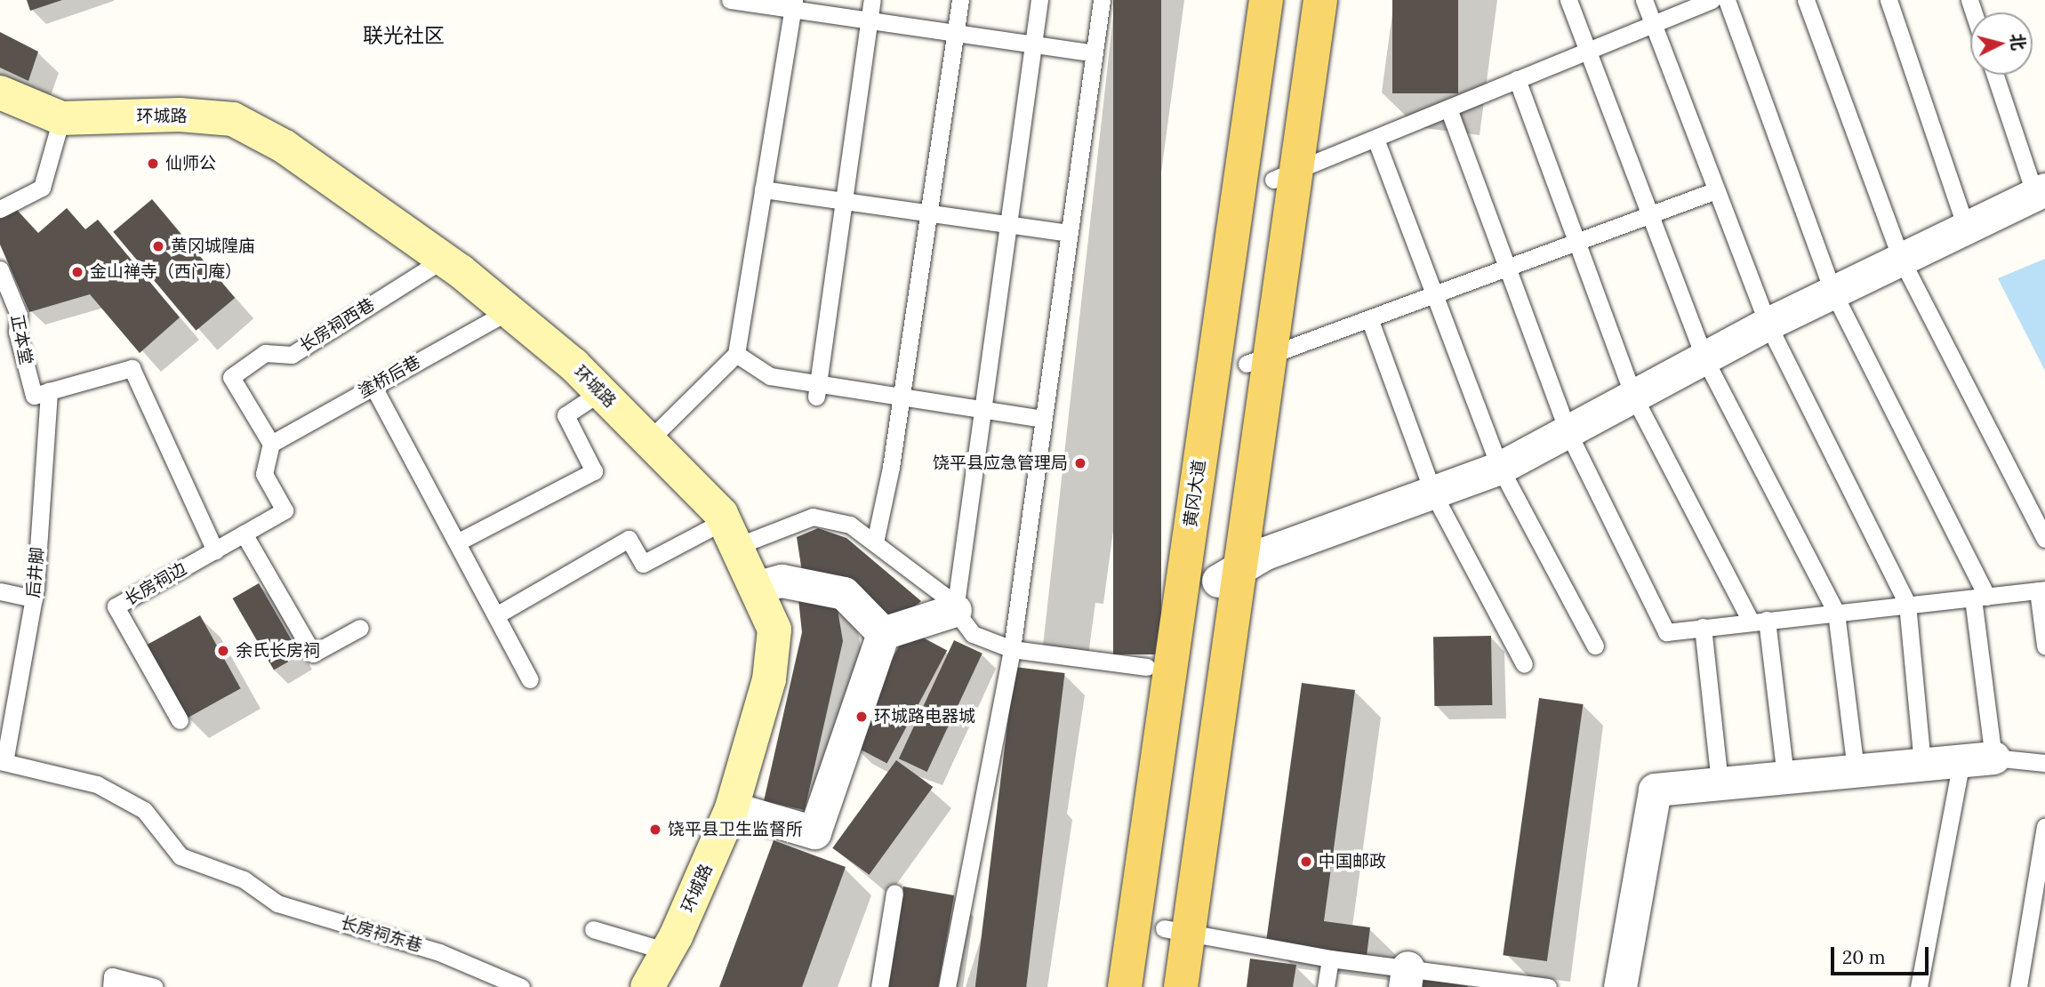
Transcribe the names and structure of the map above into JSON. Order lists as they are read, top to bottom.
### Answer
{
  "streets": {
    "main road": ["环城路", "黄冈大道"],
    "lane": [
      "长房祠西巷",
      "正本堂",
      "塗桥后巷",
      "后井脚",
      "长房祠边",
      "长房祠东巷"
    ]
  },
  "crossings": [
    ["环城路", "长房祠西巷"],
    ["环城路", "塗桥后巷"],
    ["长房祠西巷", "塗桥后巷"],
    ["长房祠西巷", "长房祠边"],
    ["正本堂", "后井脚"],
    ["塗桥后巷", "长房祠边"],
    ["后井脚", "长房祠东巷"]
  ],
  "districts": ["联光社区"],
  "places": [
    "仙师公",
    "黄冈城隍庙",
    "金山禅寺（西门庵）",
    "饶平县应急管理局",
    "余氏长房祠",
    "环城路电器城",
    "饶平县卫生监督所",
    "中国邮政"
  ],
  "scale_bar": "20 m",
  "north": "right"
}
